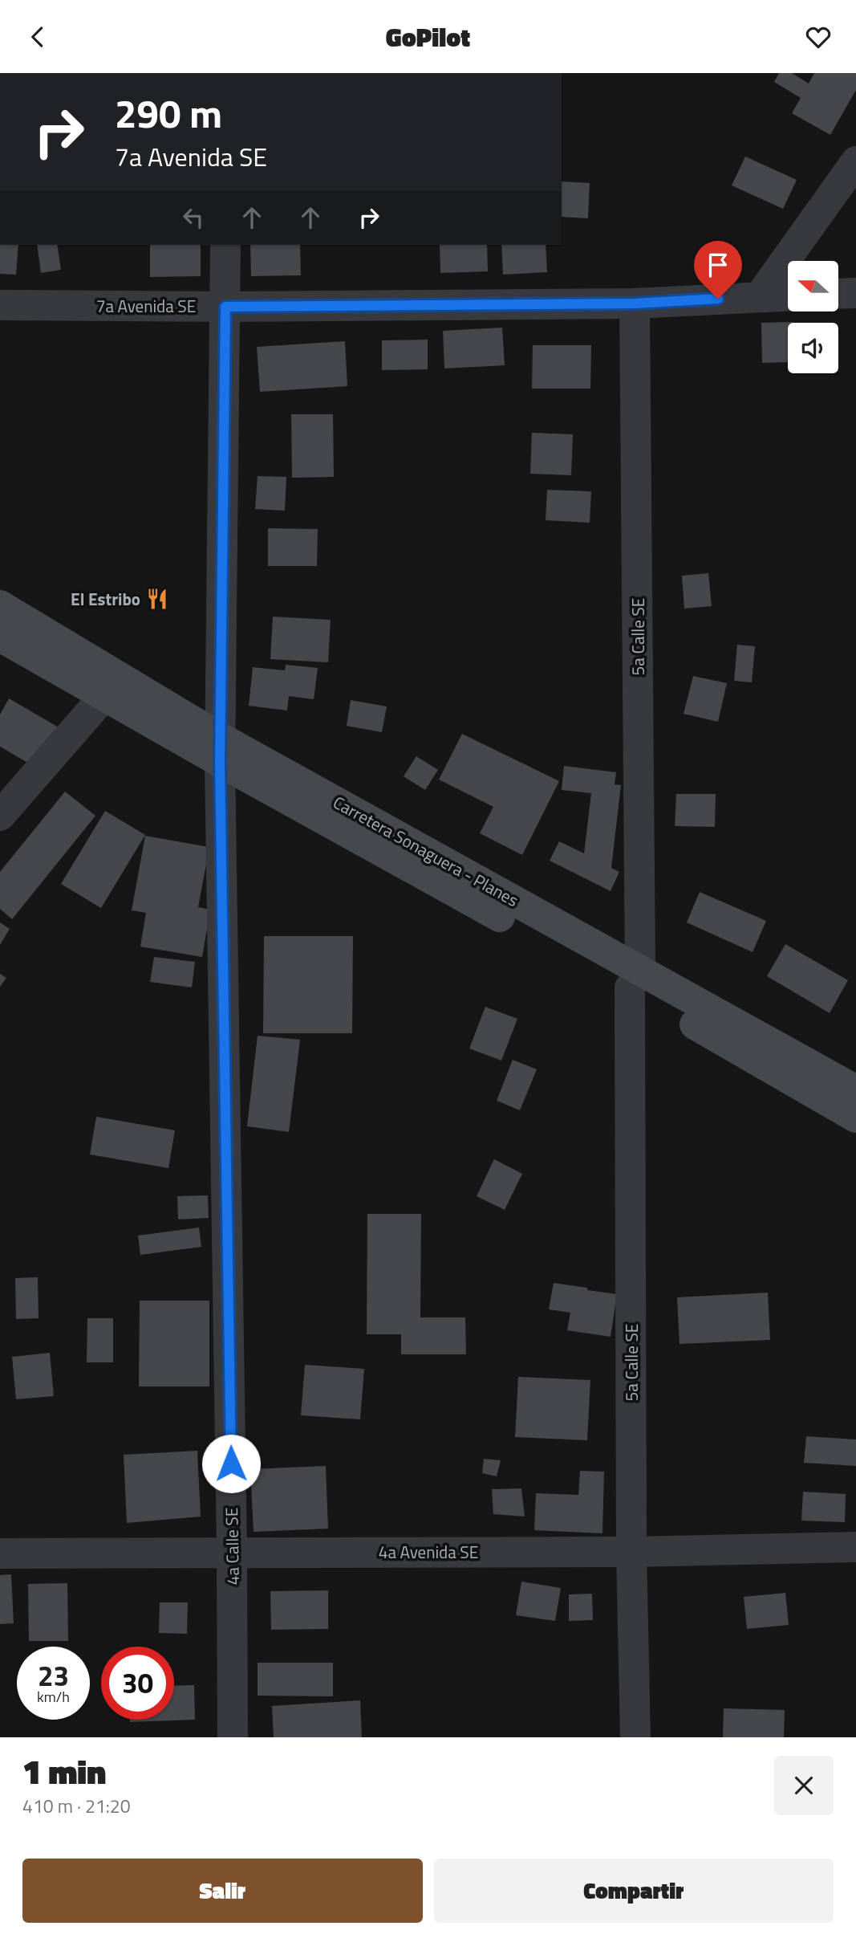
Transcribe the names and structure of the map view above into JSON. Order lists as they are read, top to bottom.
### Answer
{
  "streets": {
    "main road": ["Carretera Sonaguera - Planes"],
    "street": [
      "7a Avenida SE",
      "5a Calle SE",
      "4a Calle SE",
      "4a Avenida SE"
    ]
  },
  "crossings": [
    ["7a Avenida SE", "5a Calle SE"],
    ["7a Avenida SE", "4a Calle SE"],
    ["5a Calle SE", "Carretera Sonaguera - Planes"],
    ["5a Calle SE", "4a Avenida SE"],
    ["Carretera Sonaguera - Planes", "4a Calle SE"],
    ["4a Calle SE", "4a Avenida SE"]
  ],
  "places": {
    "restaurant": ["El Estribo"]
  },
  "north": "left",
  "page": {
    "header": "GoPilot",
    "turn": ["290 m", "7a Avenida SE"],
    "speed": "23 km/h",
    "limit": "30",
    "heading": ["1 min", "410 m · 21:20"],
    "buttons": ["Salir", "Compartir"]
  }
}
